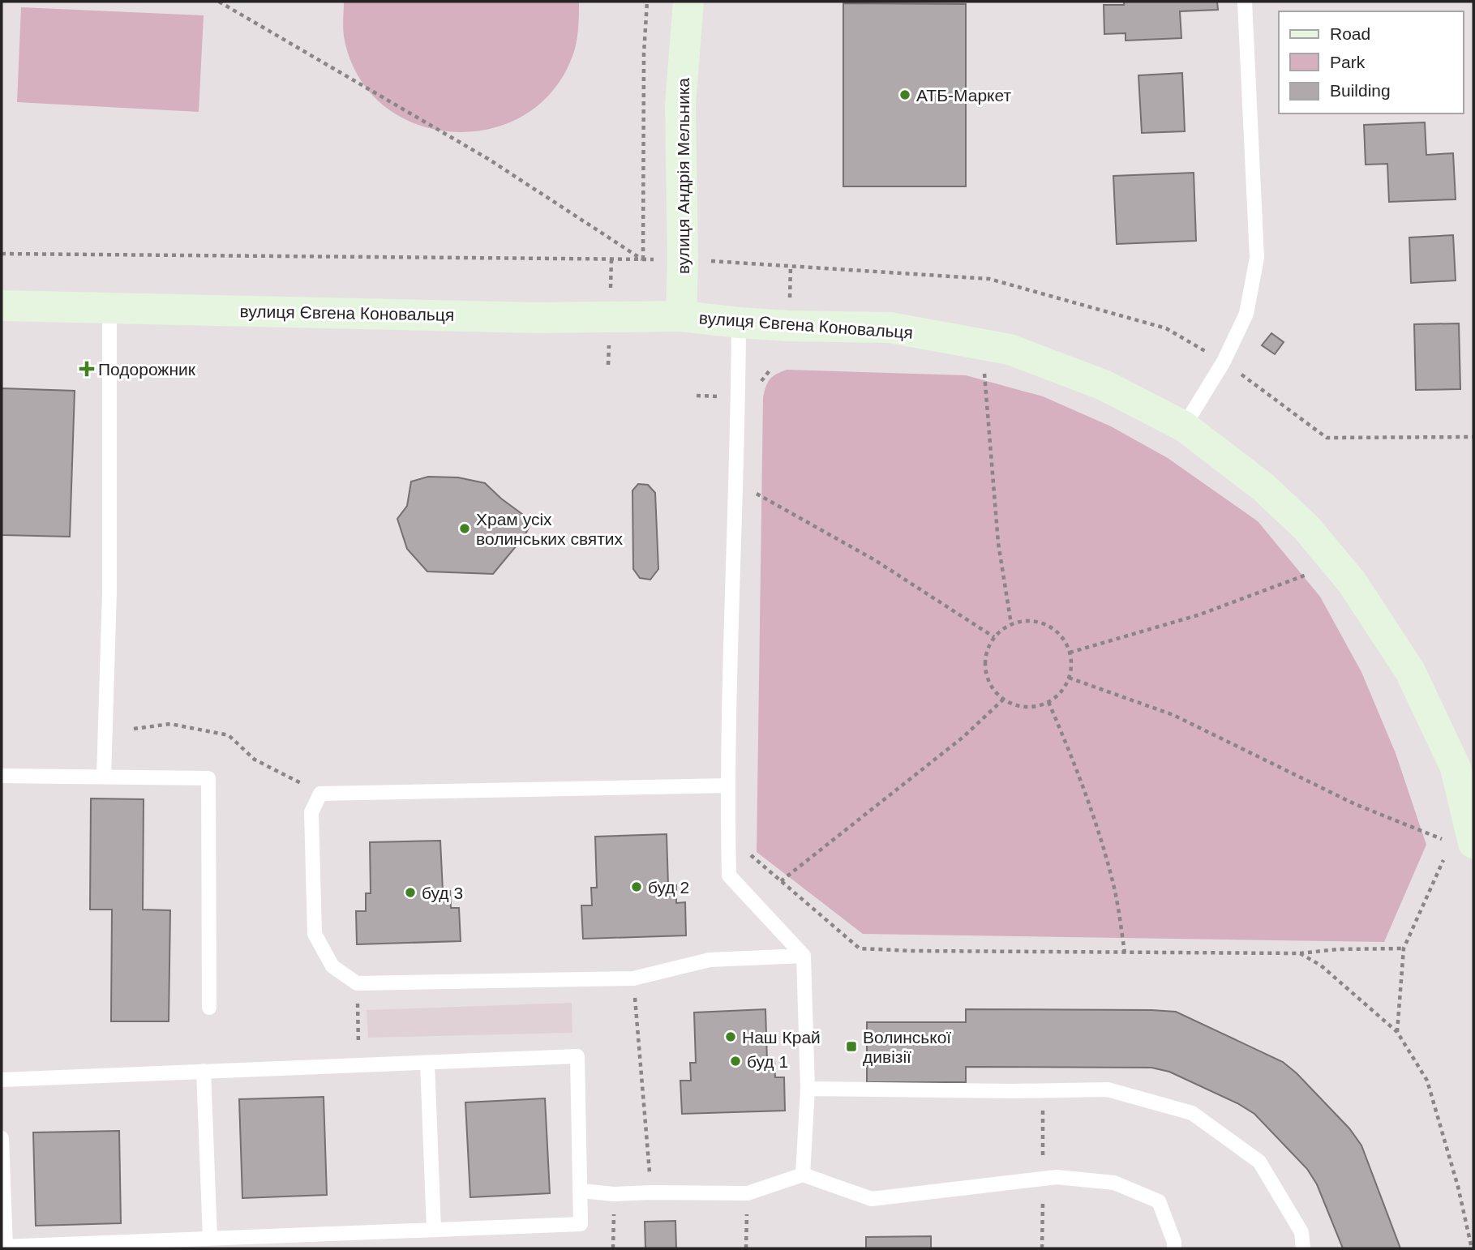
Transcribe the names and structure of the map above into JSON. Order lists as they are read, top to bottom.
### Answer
{
  "streets": {
    "street": ["вулиця Андрія Мельника", "вулиця Євгена Коновальця"]
  },
  "crossings": [
    ["вулиця Андрія Мельника", "вулиця Євгена Коновальця"]
  ],
  "places": {
    "other": [
      "АТБ-Маркет",
      "Храм усіх волинських святих",
      "буд 2",
      "буд 3",
      "Наш Край",
      "буд 1"
    ],
    "health": ["Подорожник"],
    "transit": ["Волинської дивізії"]
  },
  "legend": ["Road", "Park", "Building"]
}
